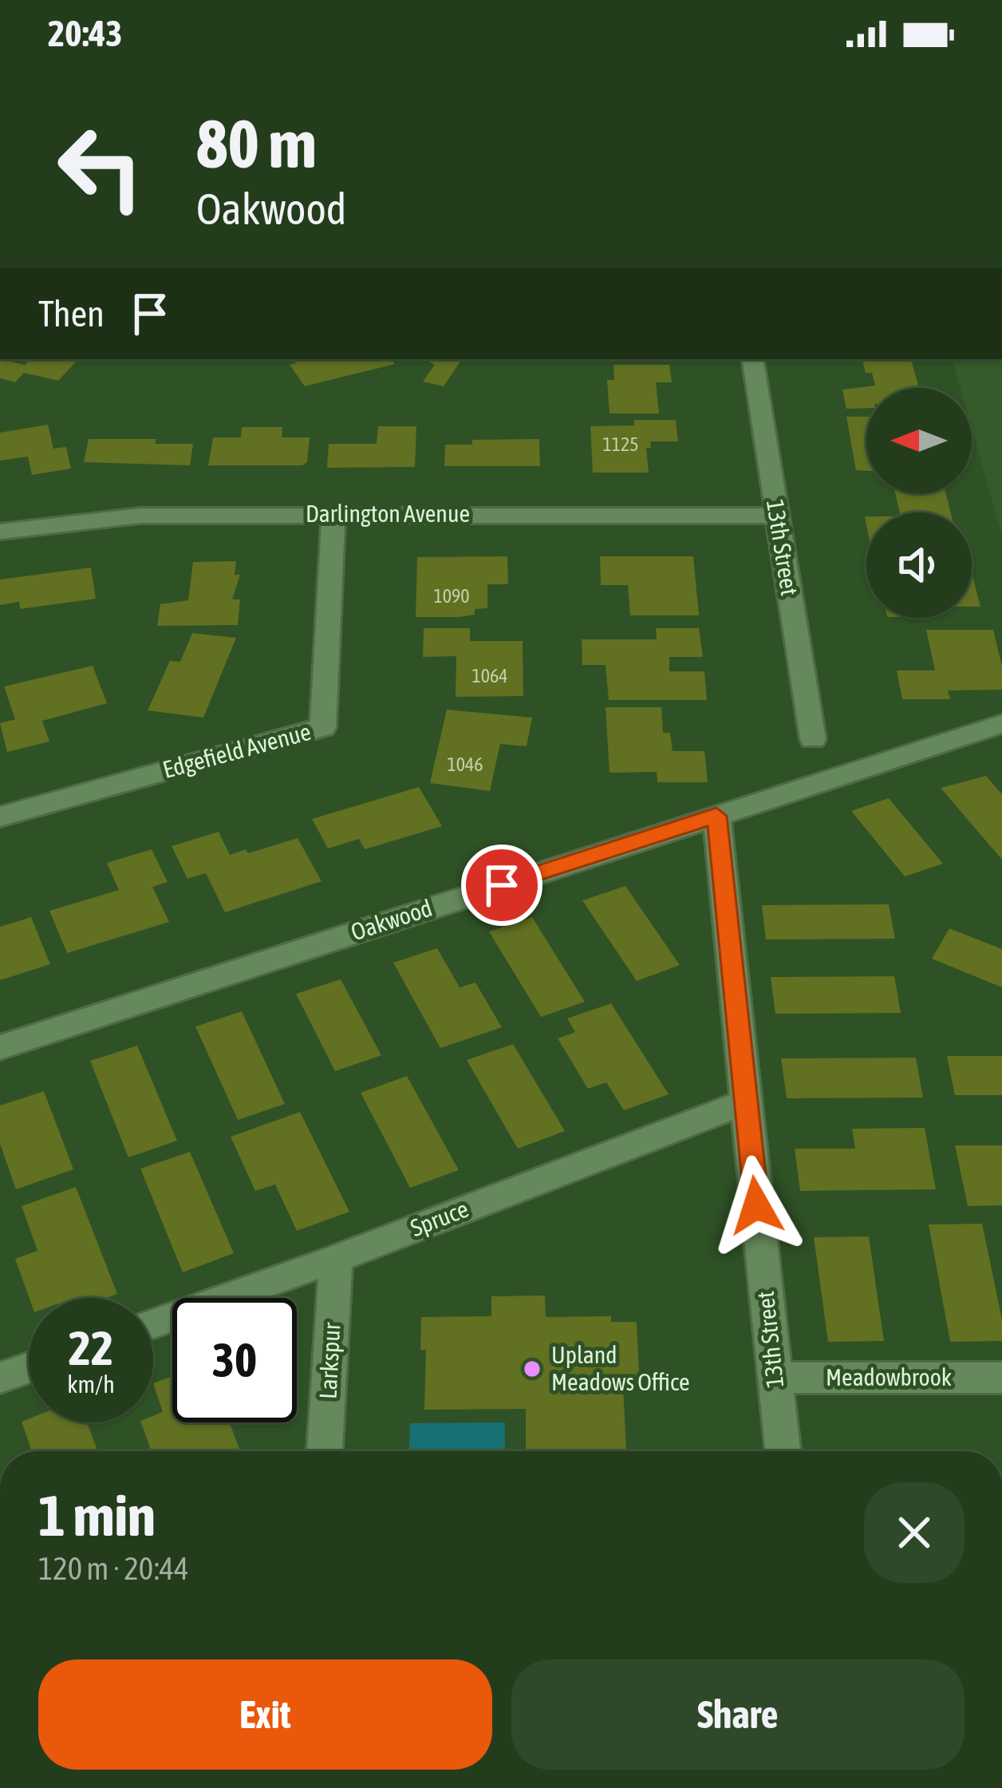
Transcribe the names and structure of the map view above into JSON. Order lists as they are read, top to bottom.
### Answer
{
  "streets": {
    "street": [
      "Darlington Avenue",
      "13th Street",
      "Edgefield Avenue",
      "Oakwood",
      "Spruce",
      "Larkspur",
      "Meadowbrook"
    ]
  },
  "crossings": [
    ["Darlington Avenue", "13th Street"],
    ["Darlington Avenue", "Edgefield Avenue"],
    ["13th Street", "Oakwood"],
    ["13th Street", "Spruce"],
    ["13th Street", "Meadowbrook"],
    ["Spruce", "Larkspur"]
  ],
  "places": ["Upland Meadows Office"],
  "house_numbers": [
    "1125",
    "1090",
    "1064",
    "1046"
  ],
  "north": "left",
  "page": {
    "status": "20:43",
    "turn": ["80 m", "Oakwood"],
    "then": "Then",
    "speed": "22 km/h",
    "limit": "30",
    "heading": ["1 min", "120 m · 20:44"],
    "buttons": ["Exit", "Share"]
  }
}
